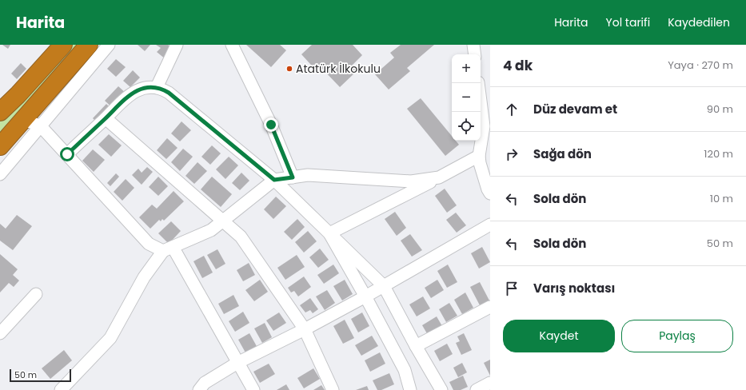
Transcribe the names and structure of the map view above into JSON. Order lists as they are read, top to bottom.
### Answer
{
  "places": ["Atatürk İlkokulu"],
  "scale_bar": "50 m",
  "page": {
    "header": "Harita",
    "nav": ["Harita", "Yol tarifi", "Kaydedilen"],
    "heading": ["4 dk", "Yaya · 270 m"],
    "map_buttons": ["+", "−"],
    "list": [
      ["Düz devam et", "90 m"],
      ["Sağa dön", "120 m"],
      ["Sola dön", "10 m"],
      ["Sola dön", "50 m"],
      "Varış noktası"
    ],
    "buttons": ["Kaydet", "Paylaş"],
    "scale": "50 m"
  }
}
